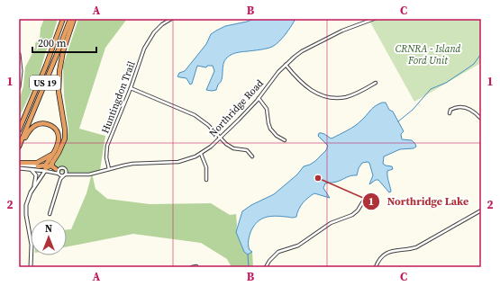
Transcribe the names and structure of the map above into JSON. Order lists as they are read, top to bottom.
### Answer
{
  "streets": {
    "highway": ["US 19"],
    "street": ["Huntingdon Trail", "Northridge Road"]
  },
  "crossings": [
    ["Huntingdon Trail", "Northridge Road"]
  ],
  "parks": ["CRNRA - Island Ford Unit"],
  "places": ["Northridge Lake"],
  "scale_bar": "200 m",
  "north": "top",
  "grid": {
    "columns": ["A", "B", "C"],
    "rows": ["1", "2"]
  }
}
